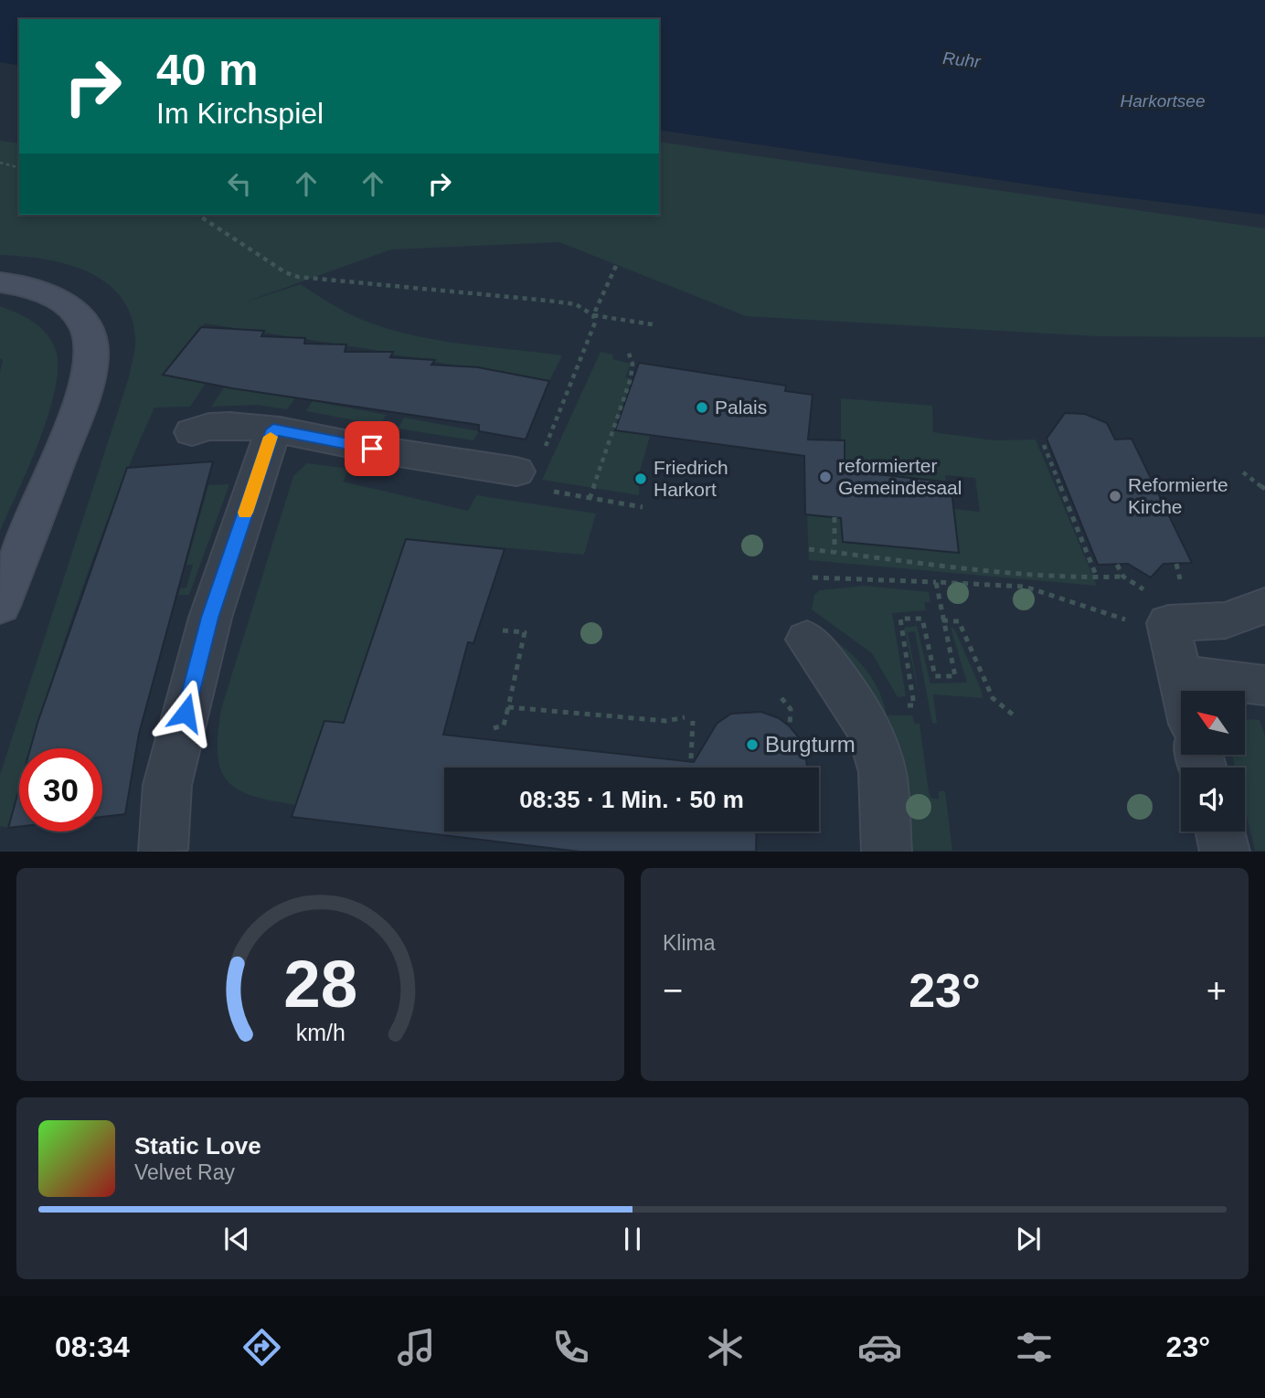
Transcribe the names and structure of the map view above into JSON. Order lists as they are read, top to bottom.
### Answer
{
  "water": ["Ruhr", "Harkortsee"],
  "places": [
    "Palais",
    "reformierter Gemeindesaal",
    "Friedrich Harkort",
    "Reformierte Kirche",
    "Burgturm"
  ],
  "north": "top left",
  "page": {
    "turn": ["40 m", "Im Kirchspiel"],
    "limit": "30",
    "trip": "08:35 · 1 Min. · 50 m",
    "tile": "Klima",
    "heat": ["−", "23°", "+"],
    "song": ["Static Love", "Velvet Ray"],
    "tabs": ["08:34", "23°"],
    "gauge": ["28", "km/h"]
  }
}
